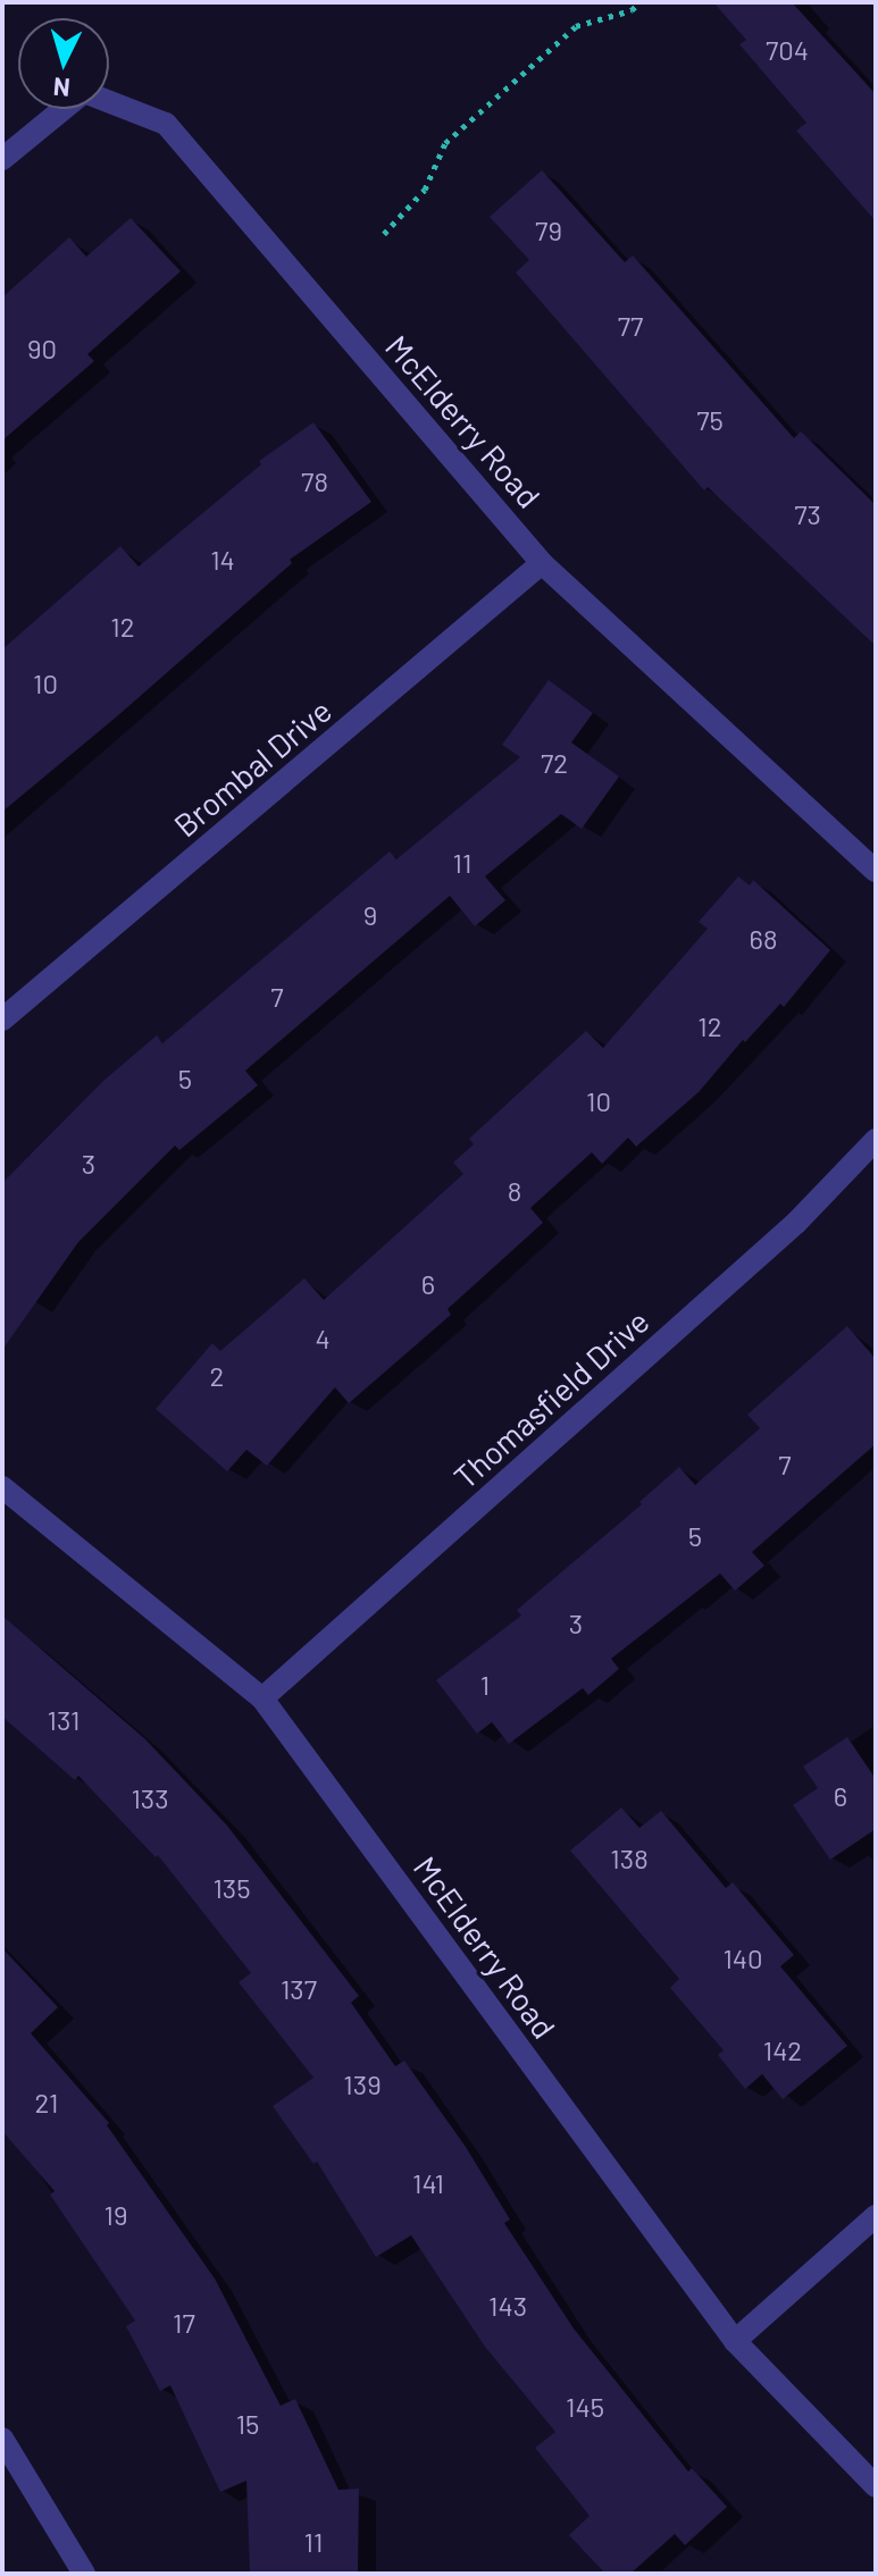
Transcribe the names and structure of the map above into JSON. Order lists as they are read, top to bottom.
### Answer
{
  "streets": {
    "street": ["McElderry Road", "Brombal Drive", "Thomasfield Drive"]
  },
  "crossings": [
    ["McElderry Road", "Brombal Drive"],
    ["McElderry Road", "Thomasfield Drive"]
  ],
  "house_numbers": [
    "704",
    "79",
    "77",
    "90",
    "75",
    "78",
    "73",
    "14",
    "12",
    "10",
    "72",
    "11",
    "9",
    "68",
    "7",
    "12",
    "5",
    "10",
    "3",
    "8",
    "6",
    "4",
    "2",
    "7",
    "5",
    "3",
    "1",
    "131",
    "6",
    "133",
    "138",
    "135",
    "140",
    "137",
    "142",
    "139",
    "21",
    "141",
    "19",
    "143",
    "17",
    "145",
    "15",
    "11"
  ],
  "north": "bottom"
}
